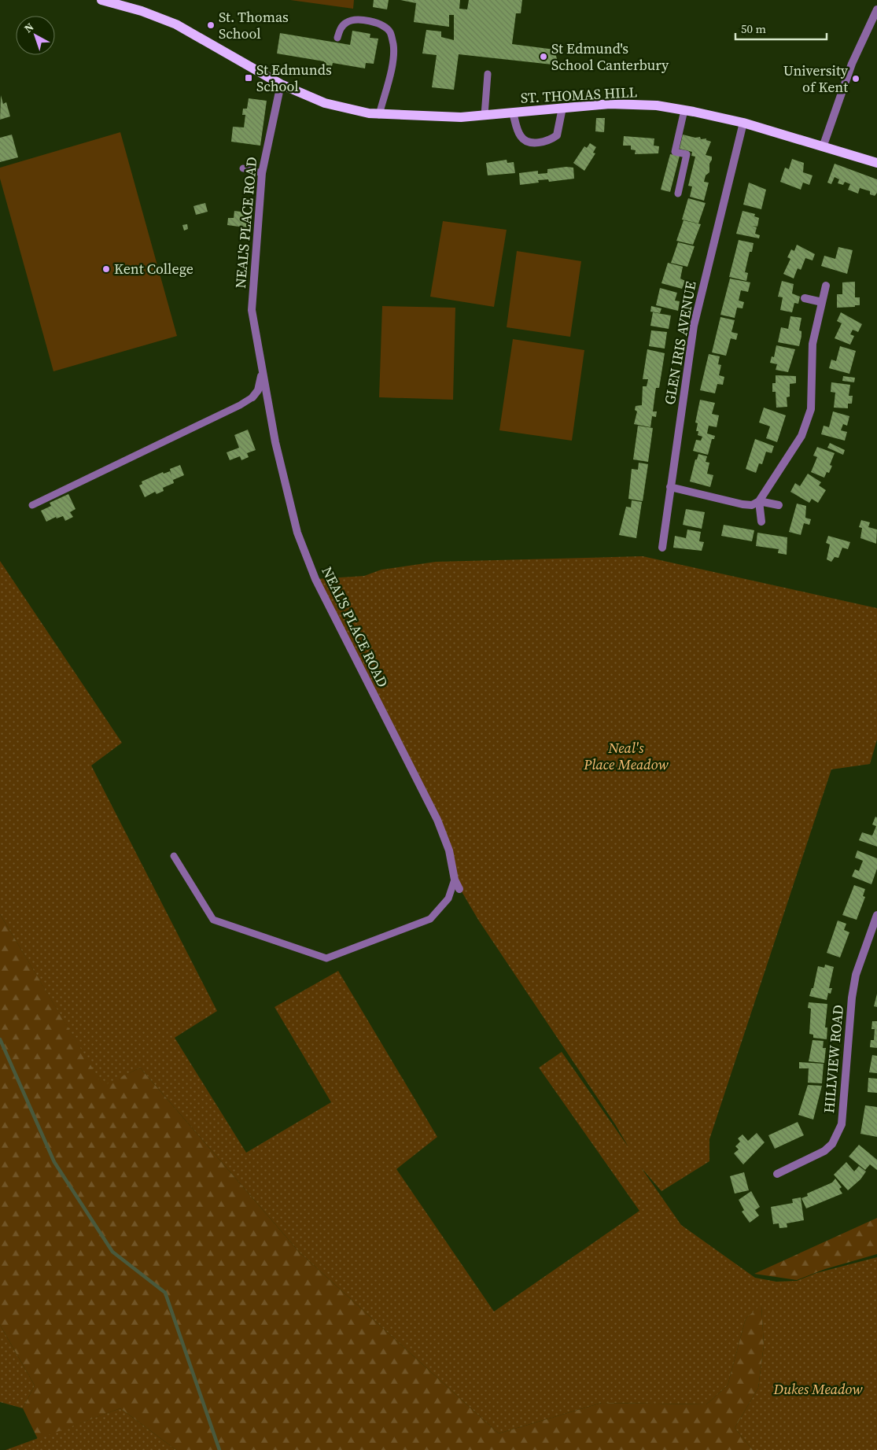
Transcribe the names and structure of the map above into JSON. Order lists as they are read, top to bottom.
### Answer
{
  "streets": {
    "main road": ["ST. THOMAS HILL"],
    "street": ["NEAL'S PLACE ROAD", "GLEN IRIS AVENUE", "HILLVIEW ROAD"]
  },
  "crossings": [
    ["ST. THOMAS HILL", "NEAL'S PLACE ROAD"],
    ["ST. THOMAS HILL", "GLEN IRIS AVENUE"]
  ],
  "parks": ["Neal's Place Meadow", "Dukes Meadow"],
  "places": {
    "other": [
      "St. Thomas School",
      "St Edmund's School Canterbury",
      "University of Kent",
      "Kent College"
    ],
    "transit": ["St Edmunds School"]
  },
  "scale_bar": "50 m",
  "north": "top left"
}
